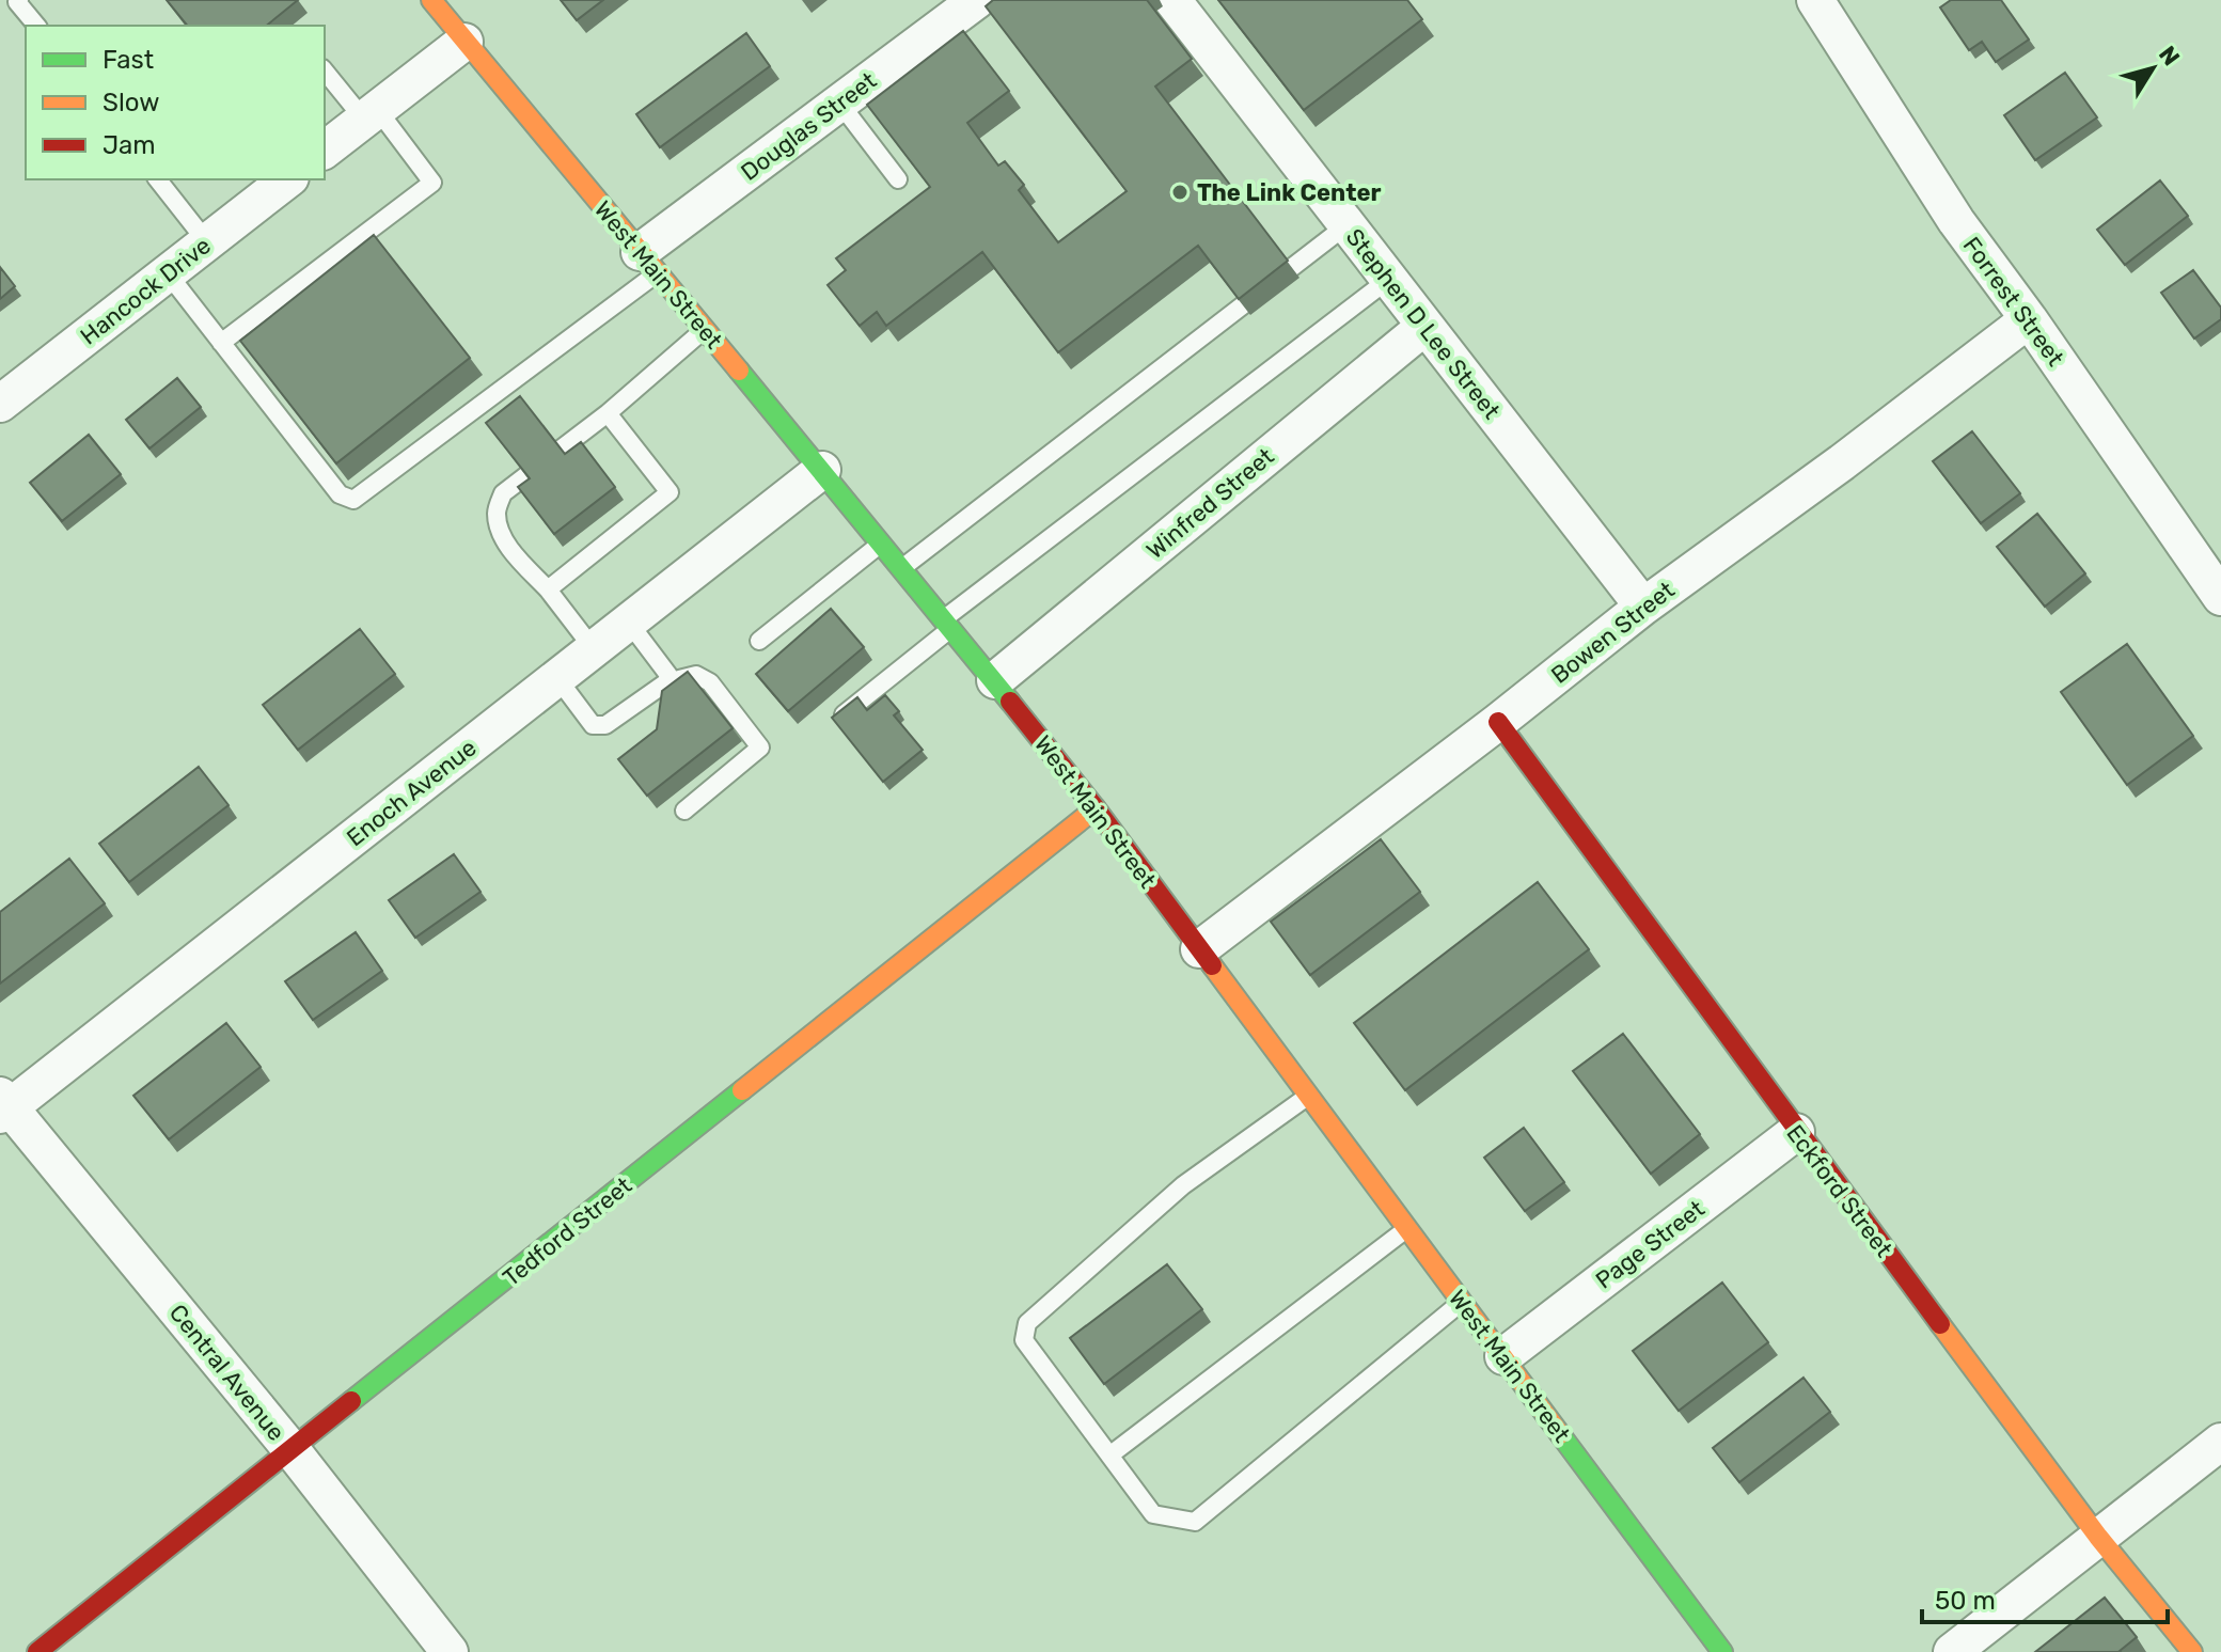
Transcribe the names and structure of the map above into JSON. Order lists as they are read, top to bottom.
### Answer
{
  "streets": {
    "street": [
      "Douglas Street",
      "West Main Street",
      "Hancock Drive",
      "Forrest Street",
      "Stephen D Lee Street",
      "Winfred Street",
      "Bowen Street",
      "Enoch Avenue",
      "Eckford Street",
      "Tedford Street",
      "Page Street",
      "Central Avenue"
    ]
  },
  "crossings": [
    ["Douglas Street", "West Main Street"],
    ["West Main Street", "Winfred Street"],
    ["West Main Street", "Bowen Street"],
    ["West Main Street", "Enoch Avenue"],
    ["West Main Street", "Tedford Street"],
    ["West Main Street", "Page Street"],
    ["Forrest Street", "Bowen Street"],
    ["Stephen D Lee Street", "Winfred Street"],
    ["Stephen D Lee Street", "Bowen Street"],
    ["Bowen Street", "Eckford Street"],
    ["Enoch Avenue", "Central Avenue"],
    ["Eckford Street", "Page Street"],
    ["Tedford Street", "Central Avenue"]
  ],
  "places": ["The Link Center"],
  "legend": ["Fast", "Slow", "Jam"],
  "scale_bar": "50 m",
  "north": "top right"
}
